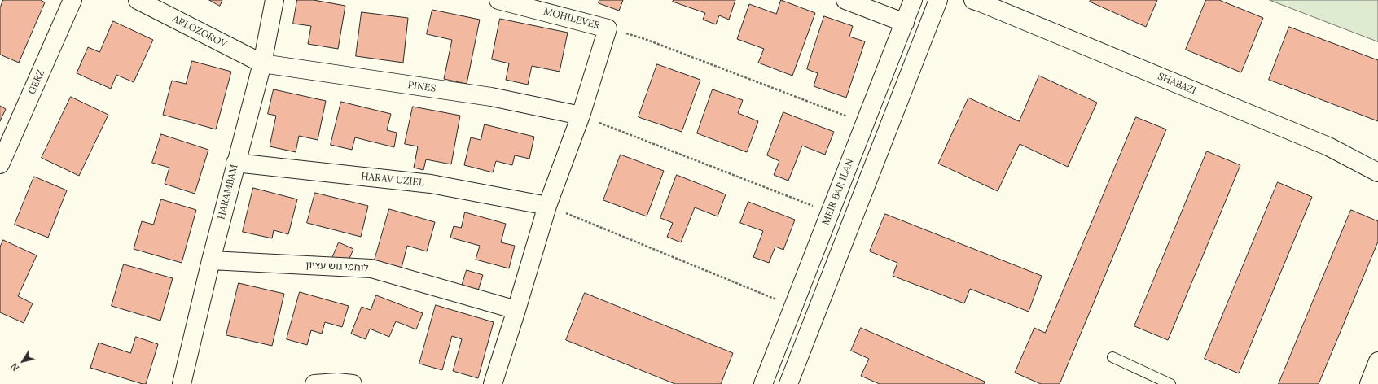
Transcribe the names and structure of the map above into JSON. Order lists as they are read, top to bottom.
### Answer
{
  "streets": {
    "street": [
      "MOHILEVER",
      "ARLOZOROV",
      "GERZ",
      "SHABAZI",
      "PINES",
      "HARAV UZIEL",
      "HARAMBAM",
      "MEIR BAR ILAN",
      "לוחמי גוש עציון"
    ]
  },
  "crossings": [
    ["ARLOZOROV", "PINES"],
    ["ARLOZOROV", "HARAMBAM"],
    ["PINES", "HARAMBAM"],
    ["HARAV UZIEL", "HARAMBAM"],
    ["HARAMBAM", "לוחמי גוש עציון"]
  ],
  "north": "bottom left"
}
